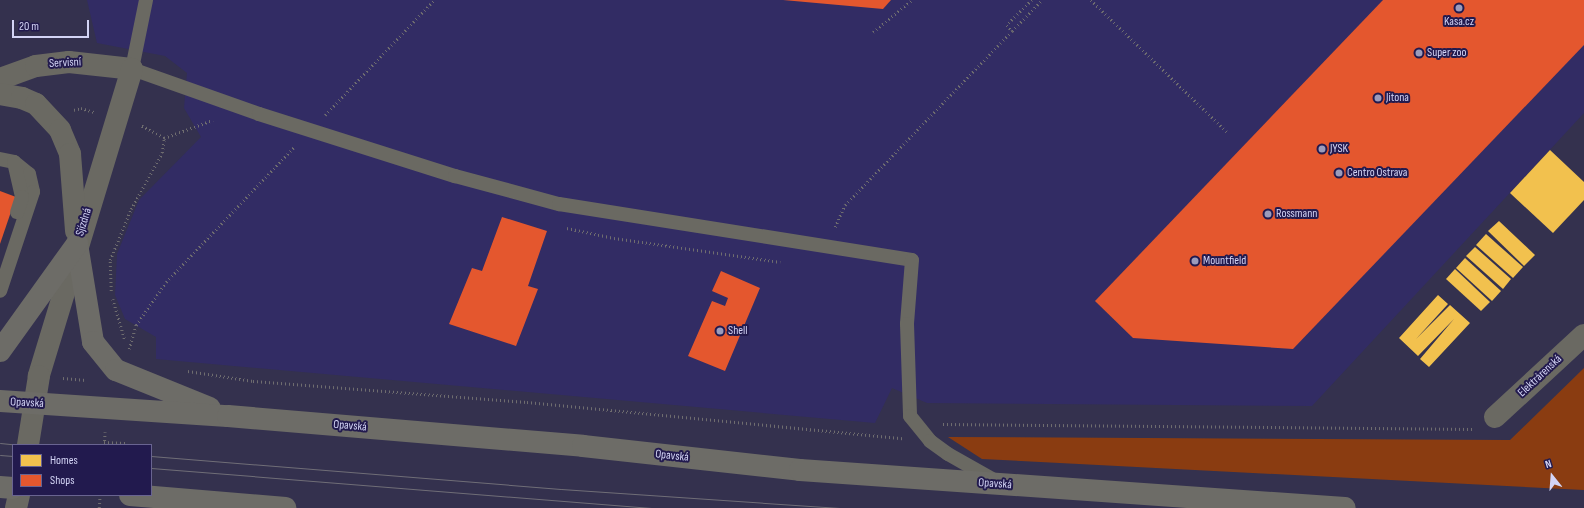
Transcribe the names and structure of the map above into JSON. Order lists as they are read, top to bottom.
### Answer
{
  "streets": {
    "main road": ["Opavská"],
    "street": ["Servisní", "Sjízdná", "Elektrárenská"]
  },
  "crossings": [
    ["Servisní", "Sjízdná"],
    ["Sjízdná", "Opavská"]
  ],
  "places": [
    "Kasa.cz",
    "Super zoo",
    "Jitona",
    "JYSK",
    "Centro Ostrava",
    "Rossmann",
    "Mountfield",
    "Shell"
  ],
  "legend": ["Homes", "Shops"],
  "scale_bar": "20 m",
  "north": "top"
}
